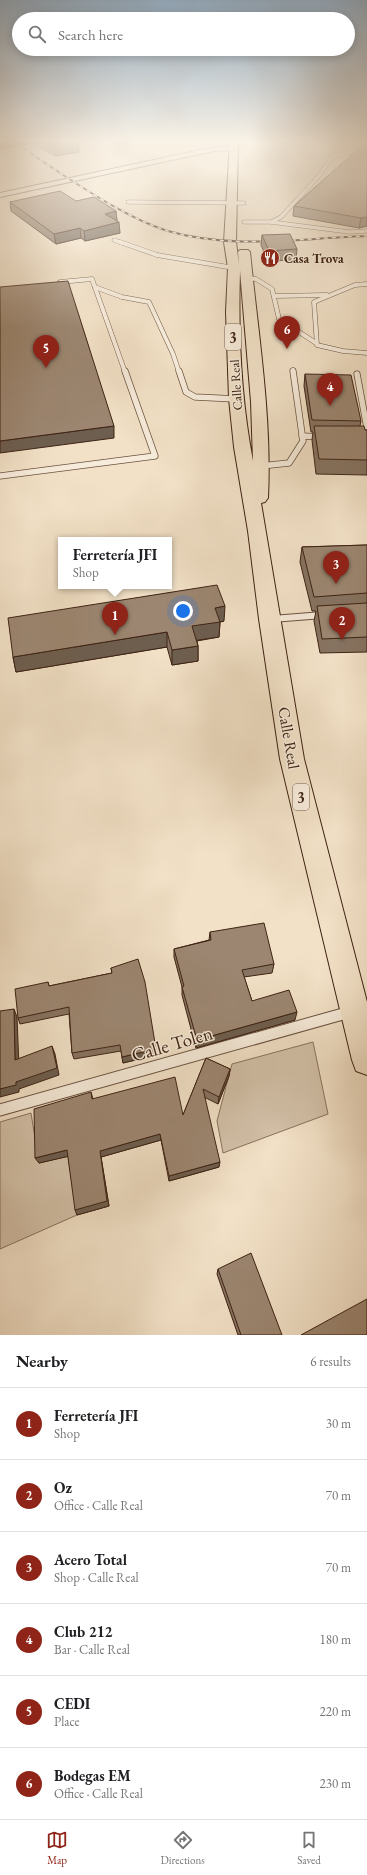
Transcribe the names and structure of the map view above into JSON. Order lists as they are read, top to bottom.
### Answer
{
  "streets": {
    "main road": ["3", "Calle Real"],
    "lane": ["Calle Tolen"]
  },
  "crossings": [
    ["Calle Real", "Calle Tolen"]
  ],
  "places": {
    "restaurant": ["Casa Trova"]
  },
  "page": {
    "search": "Search here",
    "pins": [
      "6",
      "5",
      "4",
      "3",
      "1",
      "2"
    ],
    "popup": ["Ferretería JFI", "Shop"],
    "heading": ["Nearby", "6 results"],
    "list": [
      {
        "mark": "1",
        "name": "Ferretería JFI",
        "note": "Shop",
        "value": "30 m"
      },
      {
        "mark": "2",
        "name": "Oz",
        "note": "Office · Calle Real",
        "value": "70 m"
      },
      {
        "mark": "3",
        "name": "Acero Total",
        "note": "Shop · Calle Real",
        "value": "70 m"
      },
      {
        "mark": "4",
        "name": "Club 212",
        "note": "Bar · Calle Real",
        "value": "180 m"
      },
      {
        "mark": "5",
        "name": "CEDI",
        "note": "Place",
        "value": "220 m"
      },
      {
        "mark": "6",
        "name": "Bodegas EM",
        "note": "Office · Calle Real",
        "value": "230 m"
      }
    ],
    "nav": ["Map", "Directions", "Saved"]
  }
}
